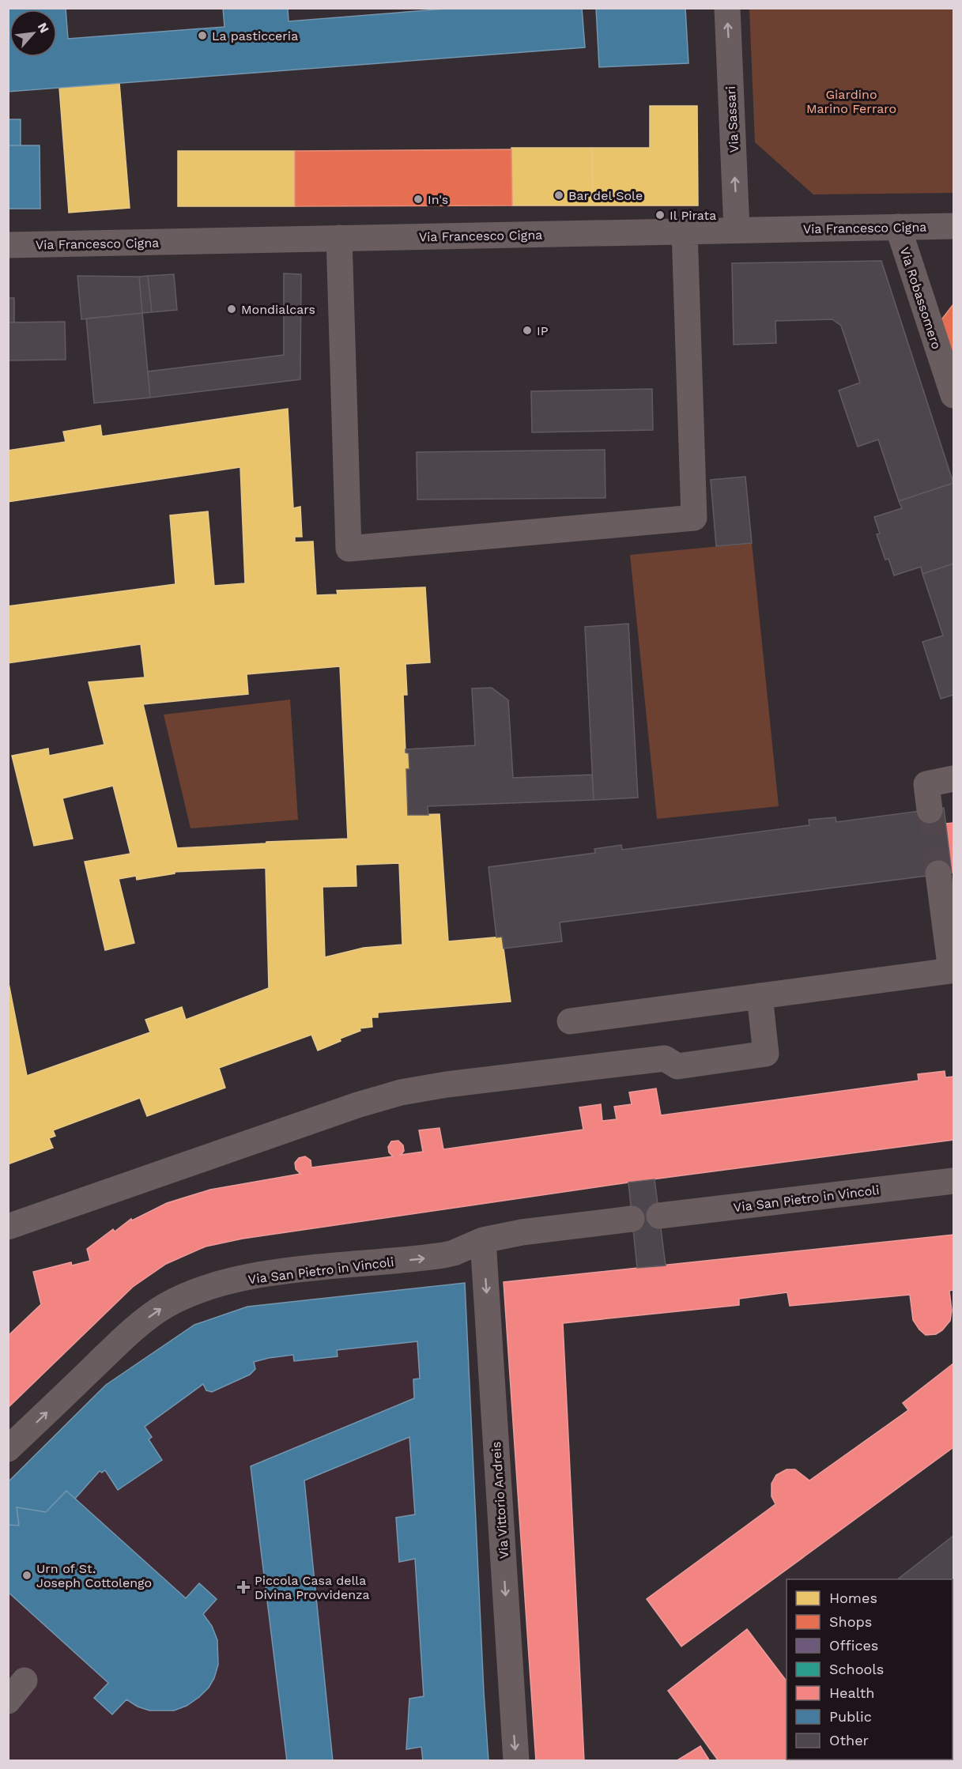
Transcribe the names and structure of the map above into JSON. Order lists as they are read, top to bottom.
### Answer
{
  "streets": {
    "street": [
      "Via Sassari",
      "Via Francesco Cigna",
      "Via Robassomero",
      "Via San Pietro in Vincoli",
      "Via Vittorio Andreis"
    ]
  },
  "crossings": [
    ["Via Sassari", "Via Francesco Cigna"],
    ["Via Francesco Cigna", "Via Robassomero"],
    ["Via San Pietro in Vincoli", "Via Vittorio Andreis"]
  ],
  "one_way": ["Via Sassari", "Via Vittorio Andreis"],
  "parks": ["Giardino Marino Ferraro"],
  "places": {
    "other": [
      "La pasticceria",
      "Bar del Sole",
      "In's",
      "Il Pirata",
      "Mondialcars",
      "IP",
      "Urn of St. Joseph Cottolengo"
    ],
    "health": ["Piccola Casa della Divina Provvidenza"]
  },
  "legend": [
    "Homes",
    "Shops",
    "Offices",
    "Schools",
    "Health",
    "Public",
    "Other"
  ],
  "north": "top right"
}
